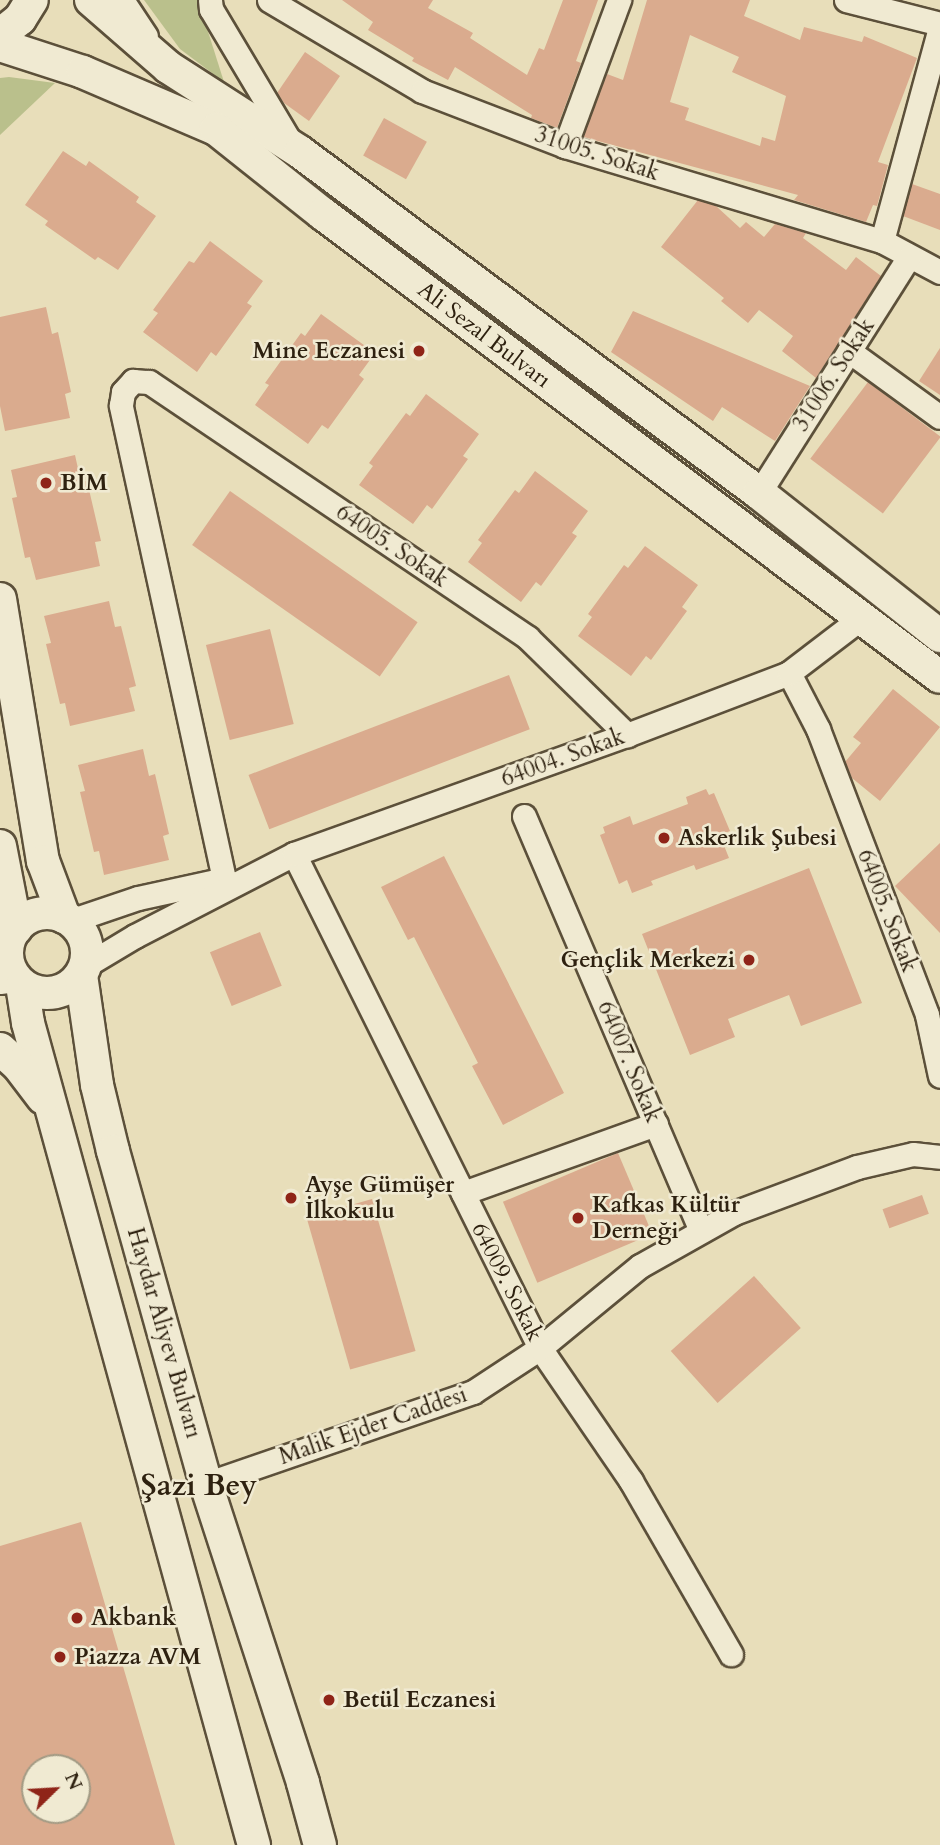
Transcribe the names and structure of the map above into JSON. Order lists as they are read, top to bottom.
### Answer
{
  "streets": {
    "main road": ["Ali Sezal Bulvarı", "Haydar Aliyev Bulvarı"],
    "street": [
      "31005. Sokak",
      "31006. Sokak",
      "64005. Sokak",
      "64004. Sokak",
      "64007. Sokak",
      "64009. Sokak",
      "Malik Ejder Caddesi"
    ]
  },
  "crossings": [
    ["31005. Sokak", "31006. Sokak"],
    ["Ali Sezal Bulvarı", "31006. Sokak"],
    ["Ali Sezal Bulvarı", "64004. Sokak"],
    ["64005. Sokak", "64004. Sokak"],
    ["64004. Sokak", "64009. Sokak"],
    ["64004. Sokak", "Haydar Aliyev Bulvarı"],
    ["64007. Sokak", "Malik Ejder Caddesi"],
    ["64009. Sokak", "Malik Ejder Caddesi"],
    ["Haydar Aliyev Bulvarı", "Malik Ejder Caddesi"]
  ],
  "districts": ["Şazi Bey"],
  "places": [
    "Mine Eczanesi",
    "BİM",
    "Askerlik Şubesi",
    "Gençlik Merkezi",
    "Ayşe Gümüşer İlkokulu",
    "Kafkas Kültür Derneği",
    "Akbank",
    "Piazza AVM",
    "Betül Eczanesi"
  ],
  "north": "top right"
}
